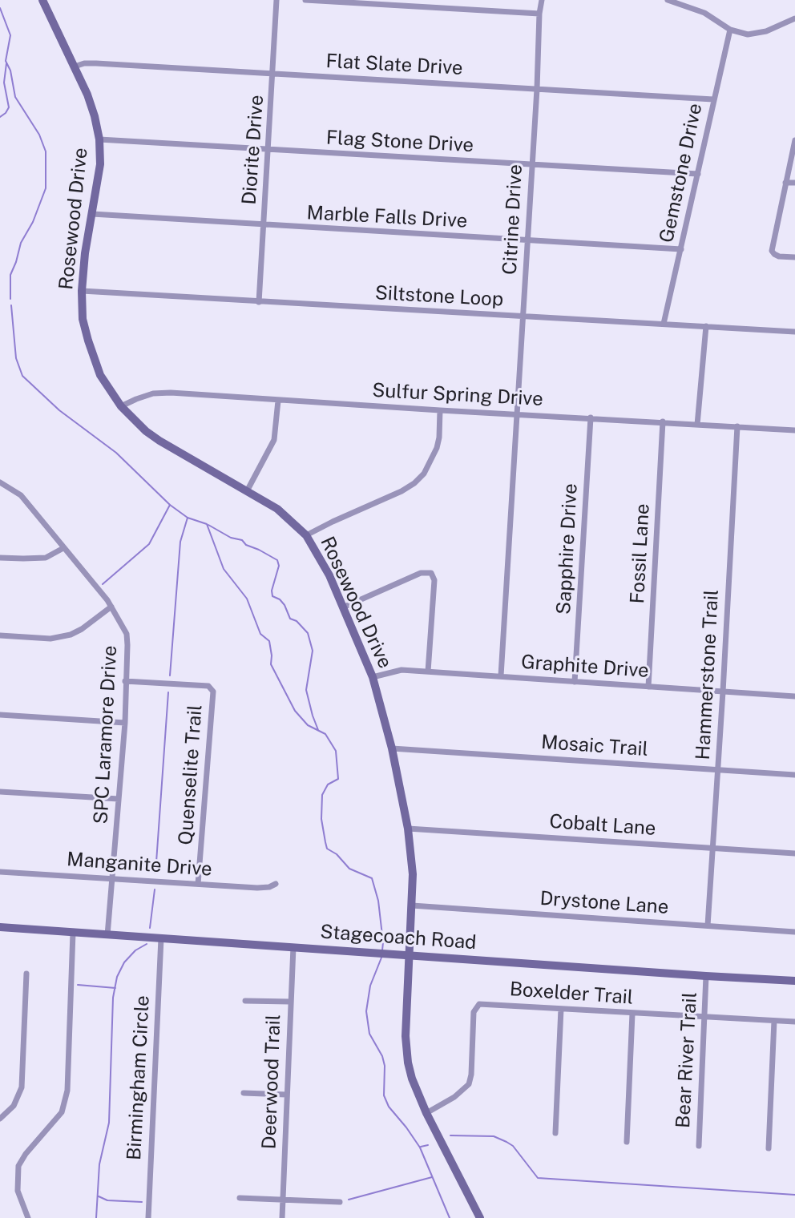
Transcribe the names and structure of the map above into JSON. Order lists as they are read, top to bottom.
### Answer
{
  "streets": {
    "street": [
      "Flat Slate Drive",
      "Flag Stone Drive",
      "Diorite Drive",
      "Gemstone Drive",
      "Marble Falls Drive",
      "Rosewood Drive",
      "Citrine Drive",
      "Siltstone Loop",
      "Sulfur Spring Drive",
      "Sapphire Drive",
      "Fossil Lane",
      "Graphite Drive",
      "Hammerstone Trail",
      "SPC Laramore Drive",
      "Mosaic Trail",
      "Quenselite Trail",
      "Cobalt Lane",
      "Manganite Drive",
      "Drystone Lane",
      "Stagecoach Road",
      "Boxelder Trail",
      "Bear River Trail",
      "Birmingham Circle",
      "Deerwood Trail"
    ]
  },
  "crossings": [
    ["Flat Slate Drive", "Diorite Drive"],
    ["Flat Slate Drive", "Gemstone Drive"],
    ["Flat Slate Drive", "Rosewood Drive"],
    ["Flat Slate Drive", "Citrine Drive"],
    ["Flag Stone Drive", "Diorite Drive"],
    ["Flag Stone Drive", "Gemstone Drive"],
    ["Flag Stone Drive", "Rosewood Drive"],
    ["Flag Stone Drive", "Citrine Drive"],
    ["Diorite Drive", "Marble Falls Drive"],
    ["Diorite Drive", "Siltstone Loop"],
    ["Gemstone Drive", "Marble Falls Drive"],
    ["Gemstone Drive", "Siltstone Loop"],
    ["Marble Falls Drive", "Rosewood Drive"],
    ["Marble Falls Drive", "Citrine Drive"],
    ["Rosewood Drive", "Siltstone Loop"],
    ["Rosewood Drive", "Sulfur Spring Drive"],
    ["Rosewood Drive", "Graphite Drive"],
    ["Rosewood Drive", "Mosaic Trail"],
    ["Rosewood Drive", "Cobalt Lane"],
    ["Rosewood Drive", "Drystone Lane"],
    ["Rosewood Drive", "Stagecoach Road"],
    ["Rosewood Drive", "Boxelder Trail"],
    ["Citrine Drive", "Siltstone Loop"],
    ["Citrine Drive", "Sulfur Spring Drive"],
    ["Citrine Drive", "Graphite Drive"],
    ["Sulfur Spring Drive", "Sapphire Drive"],
    ["Sulfur Spring Drive", "Fossil Lane"],
    ["Sulfur Spring Drive", "Hammerstone Trail"],
    ["Sapphire Drive", "Graphite Drive"],
    ["Fossil Lane", "Graphite Drive"],
    ["Graphite Drive", "Hammerstone Trail"],
    ["Hammerstone Trail", "Mosaic Trail"],
    ["Hammerstone Trail", "Cobalt Lane"],
    ["Hammerstone Trail", "Drystone Lane"],
    ["SPC Laramore Drive", "Quenselite Trail"],
    ["SPC Laramore Drive", "Manganite Drive"],
    ["SPC Laramore Drive", "Stagecoach Road"],
    ["Quenselite Trail", "Manganite Drive"],
    ["Stagecoach Road", "Bear River Trail"],
    ["Stagecoach Road", "Birmingham Circle"],
    ["Stagecoach Road", "Deerwood Trail"],
    ["Boxelder Trail", "Bear River Trail"]
  ]
}
